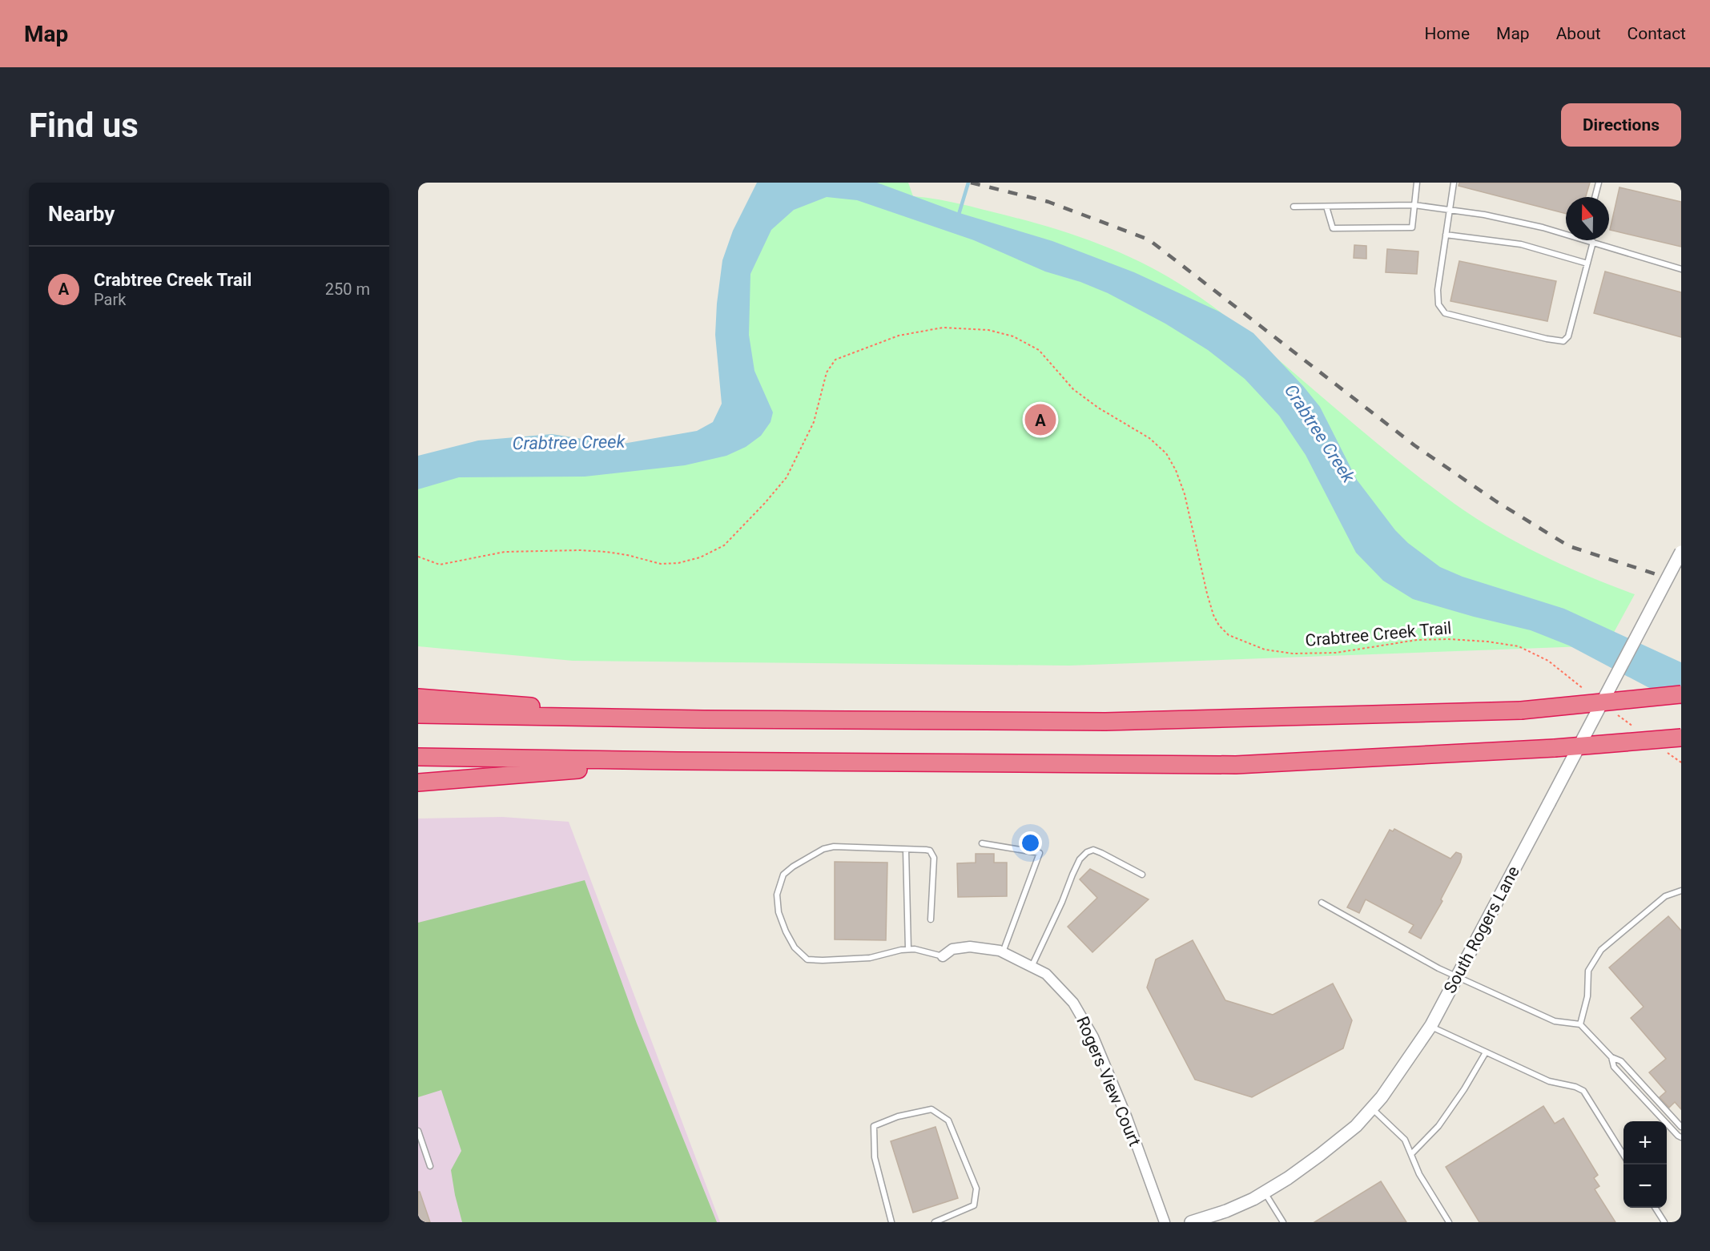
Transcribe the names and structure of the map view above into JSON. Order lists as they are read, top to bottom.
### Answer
{
  "streets": {
    "street": ["South Rogers Lane", "Rogers View Court"],
    "path": ["Crabtree Creek Trail"]
  },
  "water": ["Crabtree Creek"],
  "north": "top",
  "page": {
    "header": "Map",
    "nav": [
      "Home",
      "Map",
      "About",
      "Contact"
    ],
    "buttons": "Directions",
    "title": "Find us",
    "heading": "Nearby",
    "list": [
      {
        "mark": "A",
        "name": "Crabtree Creek Trail",
        "note": "Park",
        "value": "250 m"
      }
    ],
    "pins": "A",
    "map_buttons": ["+", "−"]
  }
}
